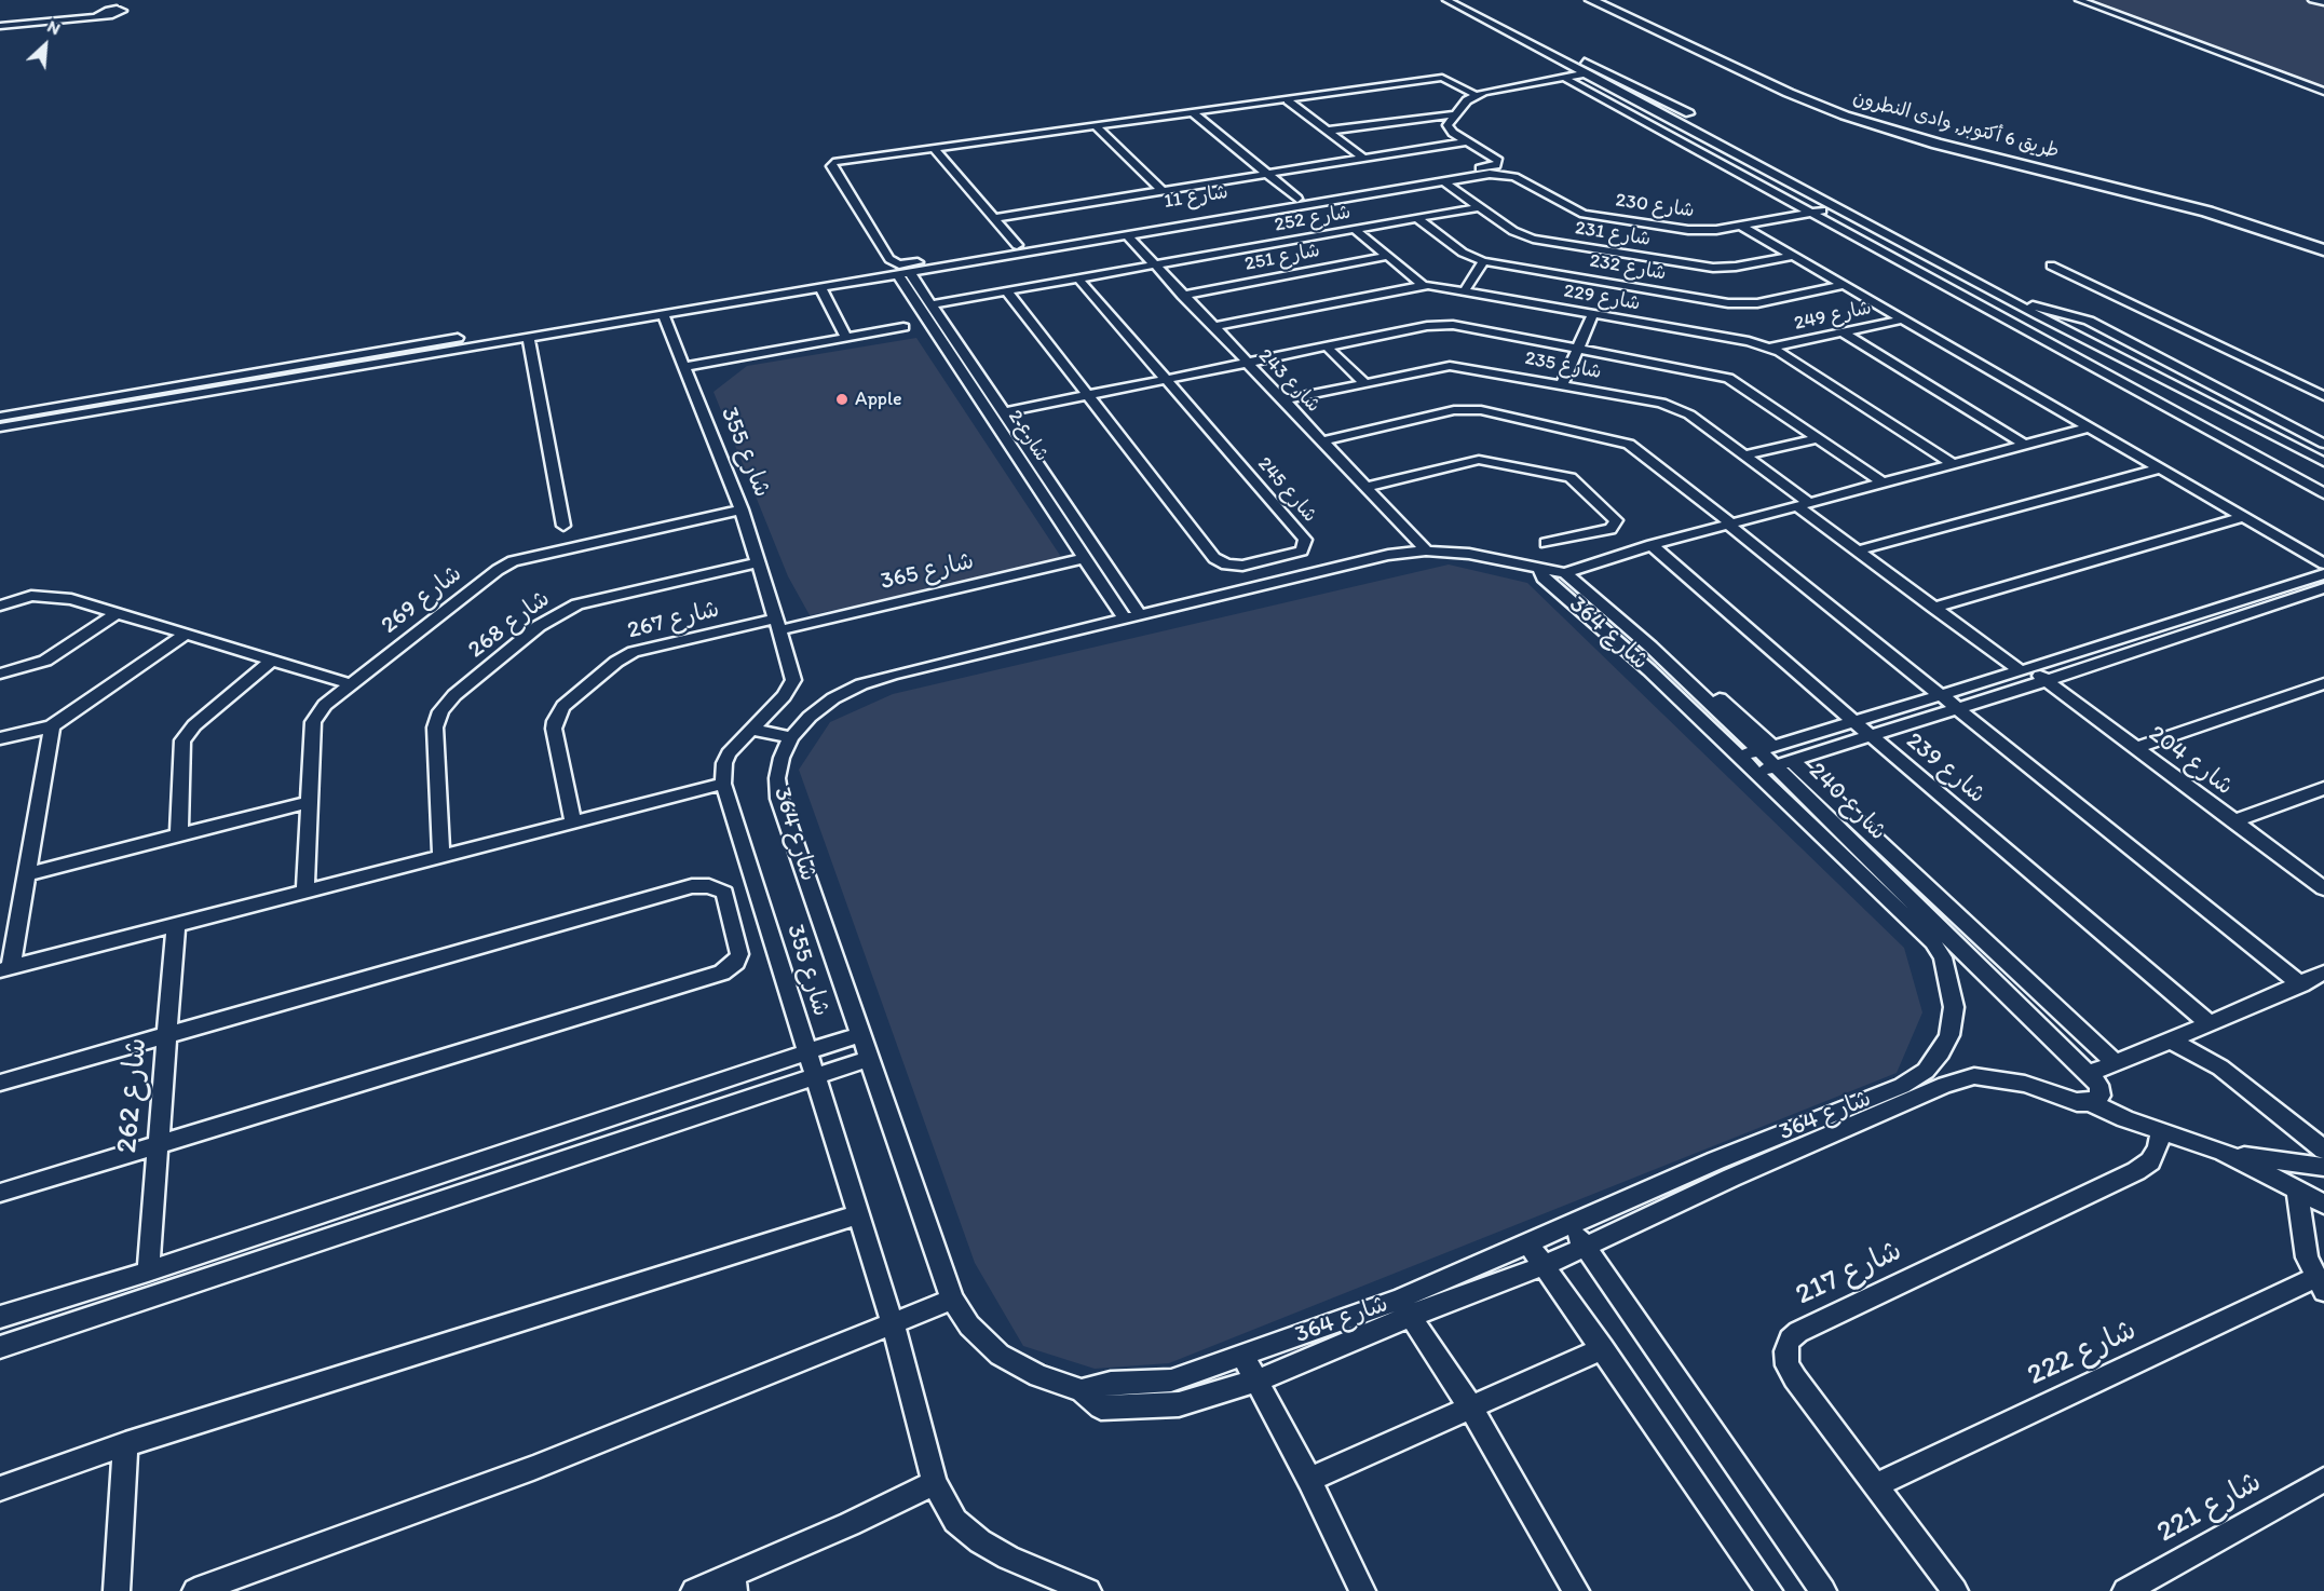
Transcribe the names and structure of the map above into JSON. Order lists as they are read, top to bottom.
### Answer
{
  "streets": {
    "street": [
      "طريق 6 أكتوبر, وادى النطرون",
      "شارع 11",
      "شارع 230",
      "شارع 252",
      "شارع 231",
      "شارع 251",
      "شارع 232",
      "شارع 229",
      "شارع 249",
      "شارع 235",
      "شارع 243",
      "شارع 2",
      "شارع 355",
      "شارع 245",
      "شارع 365",
      "شارع 269",
      "شارع 267",
      "شارع 268",
      "شارع 364",
      "شارع 204",
      "شارع 239",
      "شارع 240",
      "شارع 262",
      "شارع 217",
      "شارع 222",
      "شارع 221"
    ]
  },
  "crossings": [
    ["شارع 11", "شارع 230"],
    ["شارع 11", "شارع 231"],
    ["شارع 11", "شارع 243"],
    ["شارع 11", "شارع 2"],
    ["شارع 252", "شارع 231"],
    ["شارع 252", "شارع 232"],
    ["شارع 252", "شارع 243"],
    ["شارع 252", "شارع 2"],
    ["شارع 252", "شارع 245"],
    ["شارع 251", "شارع 243"],
    ["شارع 229", "شارع 249"],
    ["شارع 229", "شارع 243"],
    ["شارع 235", "شارع 243"],
    ["شارع 235", "شارع 204"],
    ["شارع 243", "شارع 364"],
    ["شارع 2", "شارع 365"],
    ["شارع 2", "شارع 364"],
    ["شارع 355", "شارع 365"],
    ["شارع 355", "شارع 269"],
    ["شارع 355", "شارع 267"],
    ["شارع 355", "شارع 268"],
    ["شارع 365", "شارع 267"],
    ["شارع 364", "شارع 240"],
    ["شارع 217", "شارع 222"]
  ],
  "places": ["Apple"],
  "north": "top right"
}
